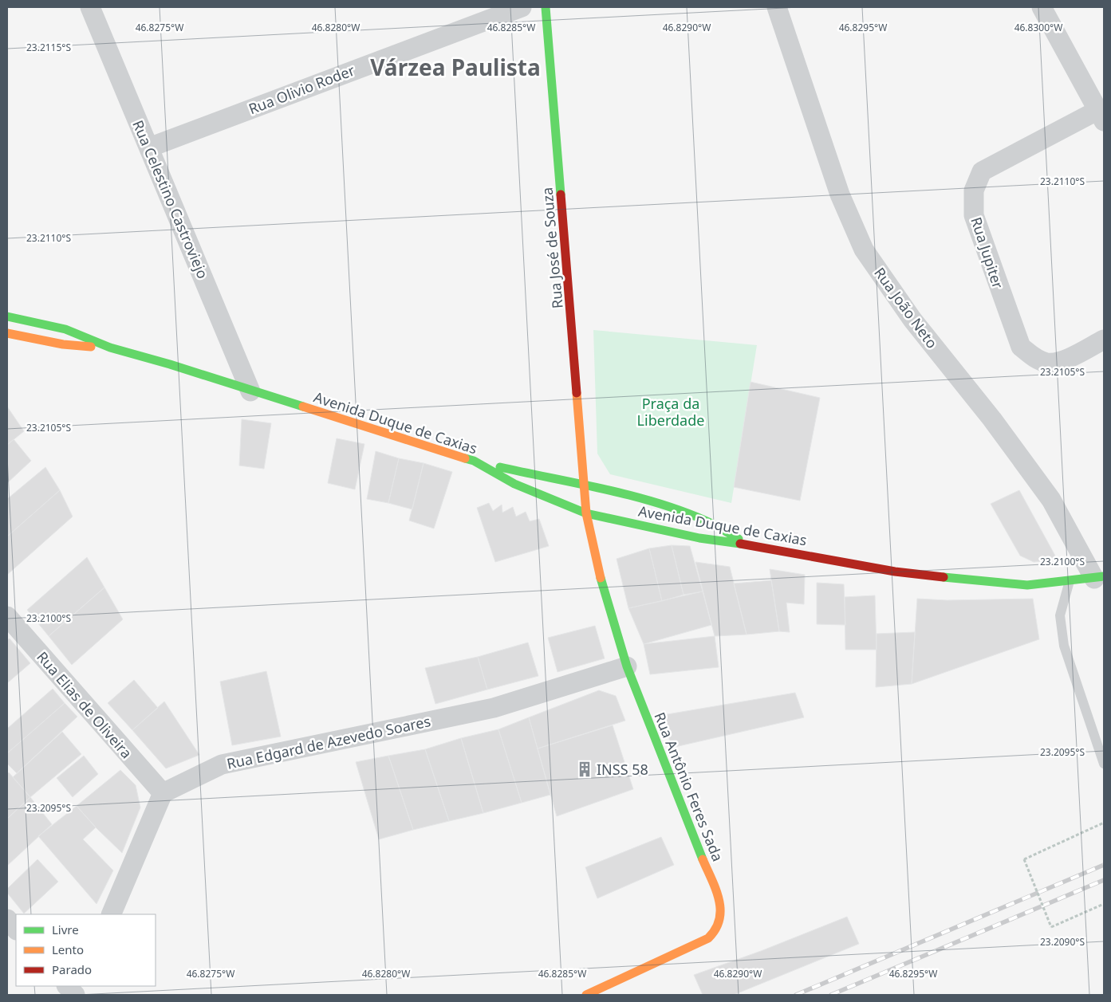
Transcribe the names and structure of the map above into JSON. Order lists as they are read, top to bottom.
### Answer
{
  "streets": {
    "main road": ["Rua José de Souza", "Avenida Duque de Caxias", "Rua Antônio Feres Sada"],
    "street": [
      "Rua Olivio Roder",
      "Rua Celestino Castroviejo",
      "Rua Jupiter",
      "Rua João Neto",
      "Rua Elias de Oliveira",
      "Rua Edgard de Azevedo Soares"
    ]
  },
  "crossings": [
    ["Rua Olivio Roder", "Rua Celestino Castroviejo"],
    ["Rua Celestino Castroviejo", "Avenida Duque de Caxias"],
    ["Rua José de Souza", "Avenida Duque de Caxias"],
    ["Rua José de Souza", "Rua Antônio Feres Sada"],
    ["Rua João Neto", "Avenida Duque de Caxias"],
    ["Avenida Duque de Caxias", "Rua Antônio Feres Sada"],
    ["Rua Elias de Oliveira", "Rua Edgard de Azevedo Soares"],
    ["Rua Edgard de Azevedo Soares", "Rua Antônio Feres Sada"]
  ],
  "districts": ["Várzea Paulista"],
  "parks": ["Praça da Liberdade"],
  "places": {
    "building": ["INSS 58"]
  },
  "legend": ["Livre", "Lento", "Parado"],
  "coordinates": [
    "46.8275°W",
    "46.8280°W",
    "46.8285°W",
    "46.8290°W",
    "46.8295°W",
    "46.8300°W",
    "23.2115°S",
    "23.2110°S",
    "23.2105°S",
    "23.2100°S",
    "23.2095°S",
    "23.2090°S"
  ]
}
